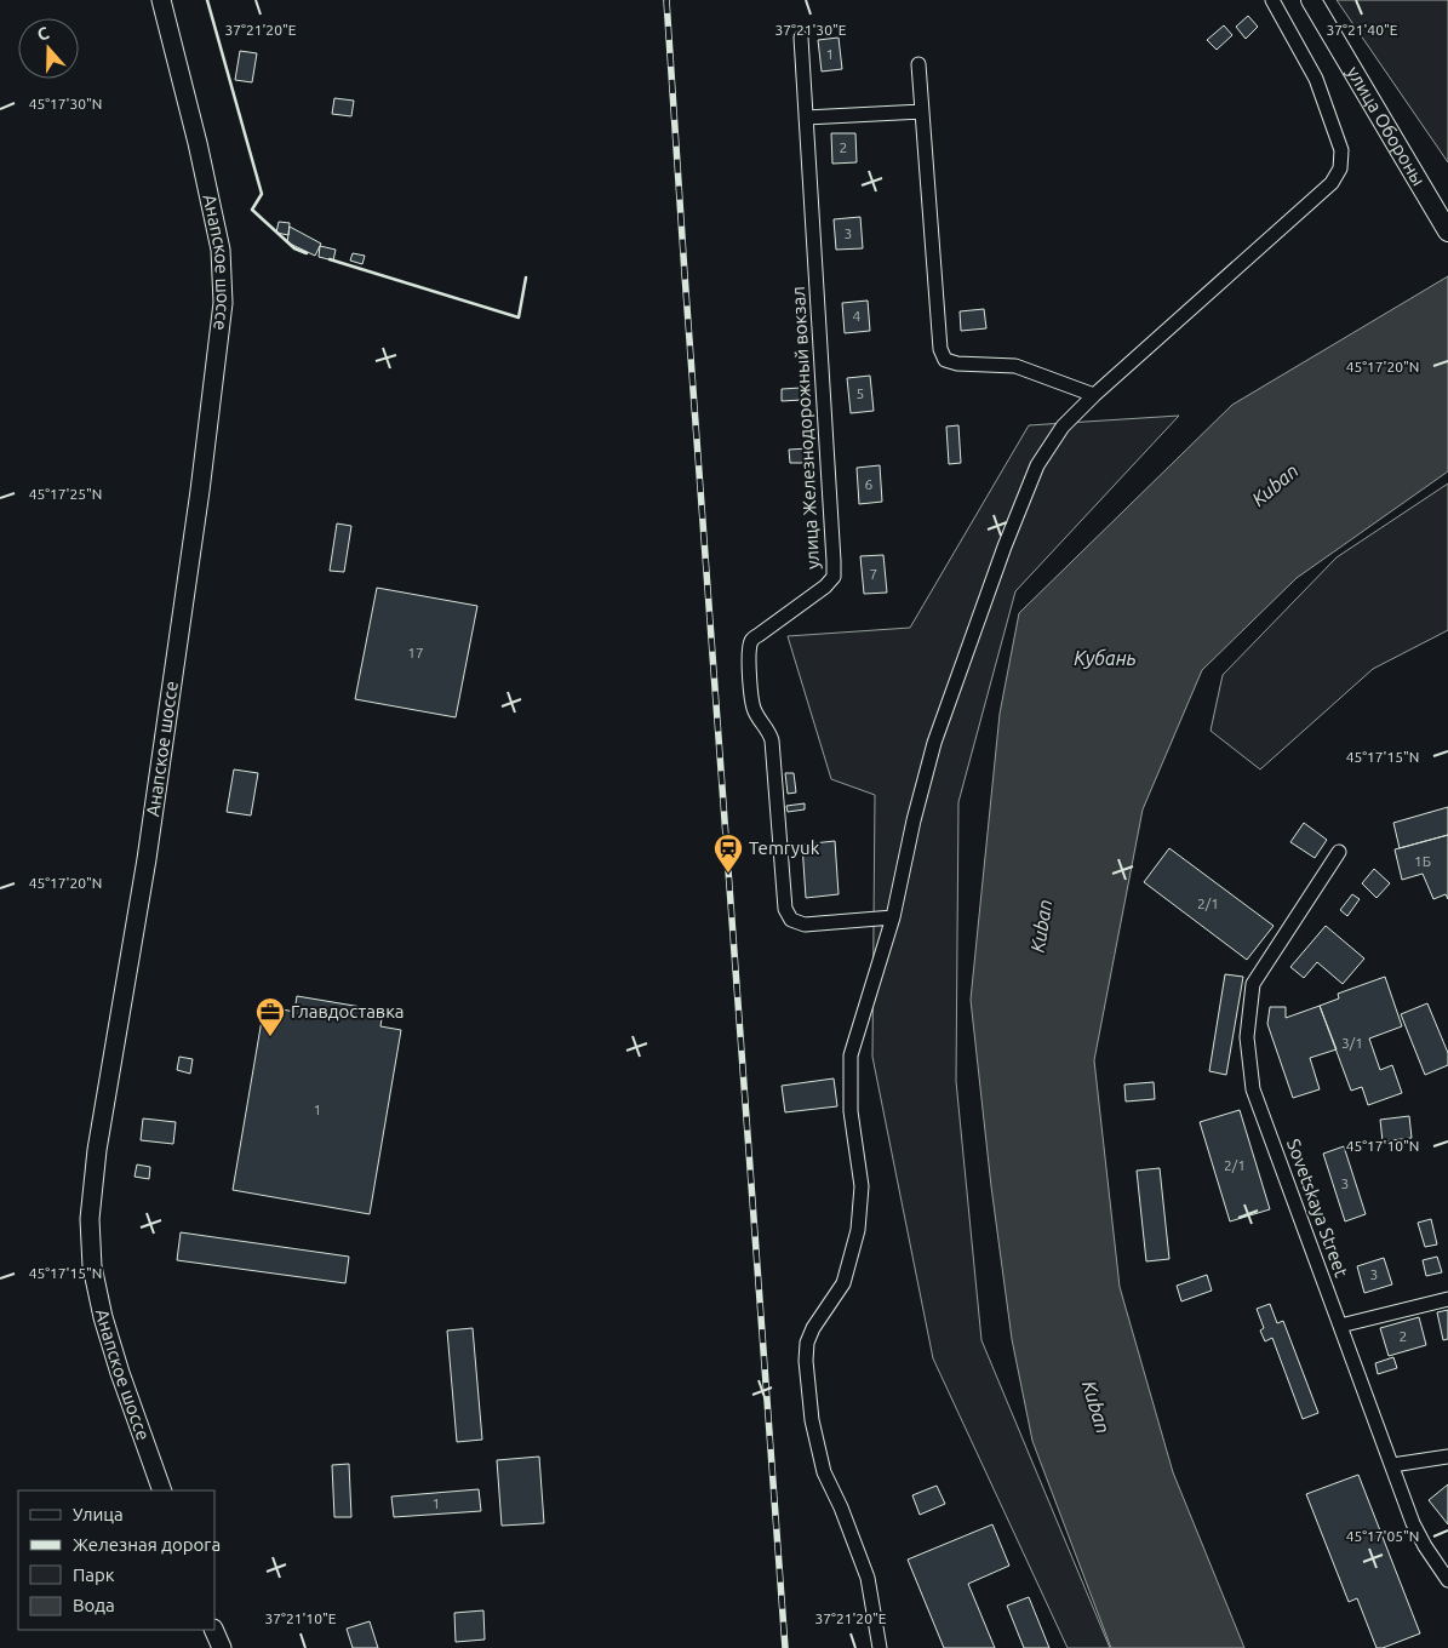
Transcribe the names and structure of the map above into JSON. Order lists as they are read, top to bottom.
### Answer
{
  "streets": {
    "main road": ["улица Обороны"],
    "street": ["Анапское шоссе", "улица Железнодорожный вокзал", "Sovetskaya Street"]
  },
  "water": ["Kuban", "Кубань"],
  "places": {
    "station": ["Temryuk"],
    "office": ["Главдоставка"]
  },
  "house_numbers": [
    "1",
    "2",
    "3",
    "4",
    "5",
    "6",
    "7",
    "17",
    "1Б",
    "2/1",
    "3/1",
    "1",
    "2/1",
    "3",
    "3",
    "2",
    "1"
  ],
  "legend": [
    "Улица",
    "Железная дорога",
    "Парк",
    "Вода"
  ],
  "north": "top",
  "coordinates": [
    "37°21'20\"E",
    "37°21'40\"E",
    "37°21'30\"E",
    "45°17'30\"N",
    "45°17'20\"N",
    "45°17'25\"N",
    "45°17'15\"N",
    "45°17'10\"N",
    "45°17'05\"N",
    "37°21'10\"E"
  ]
}
